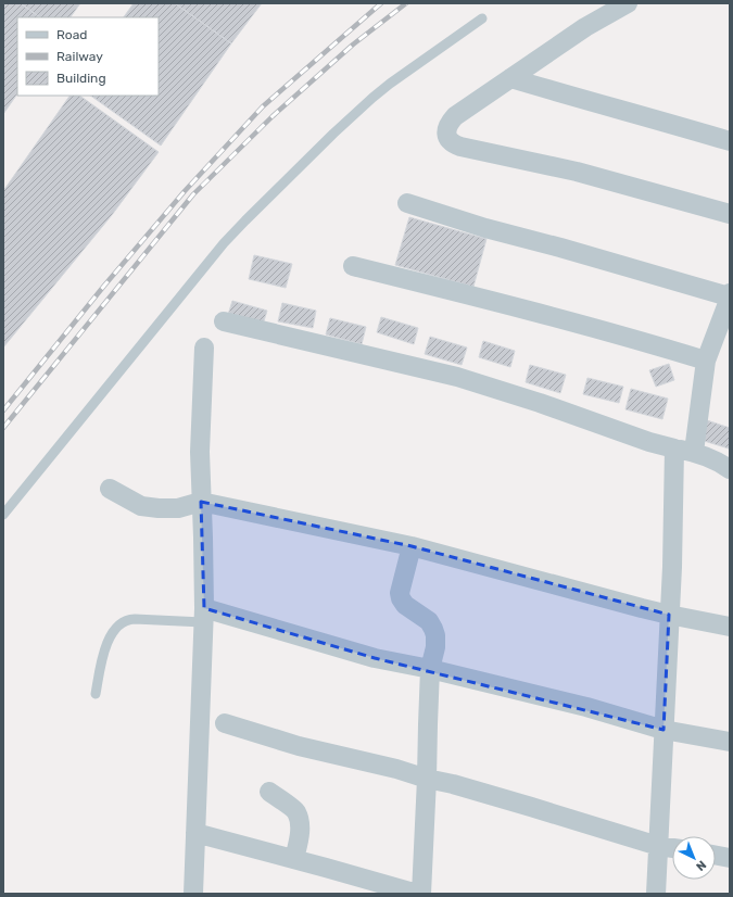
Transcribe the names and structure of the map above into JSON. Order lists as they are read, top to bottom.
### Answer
{
  "legend": ["Road", "Railway", "Building"],
  "north": "bottom right"
}
